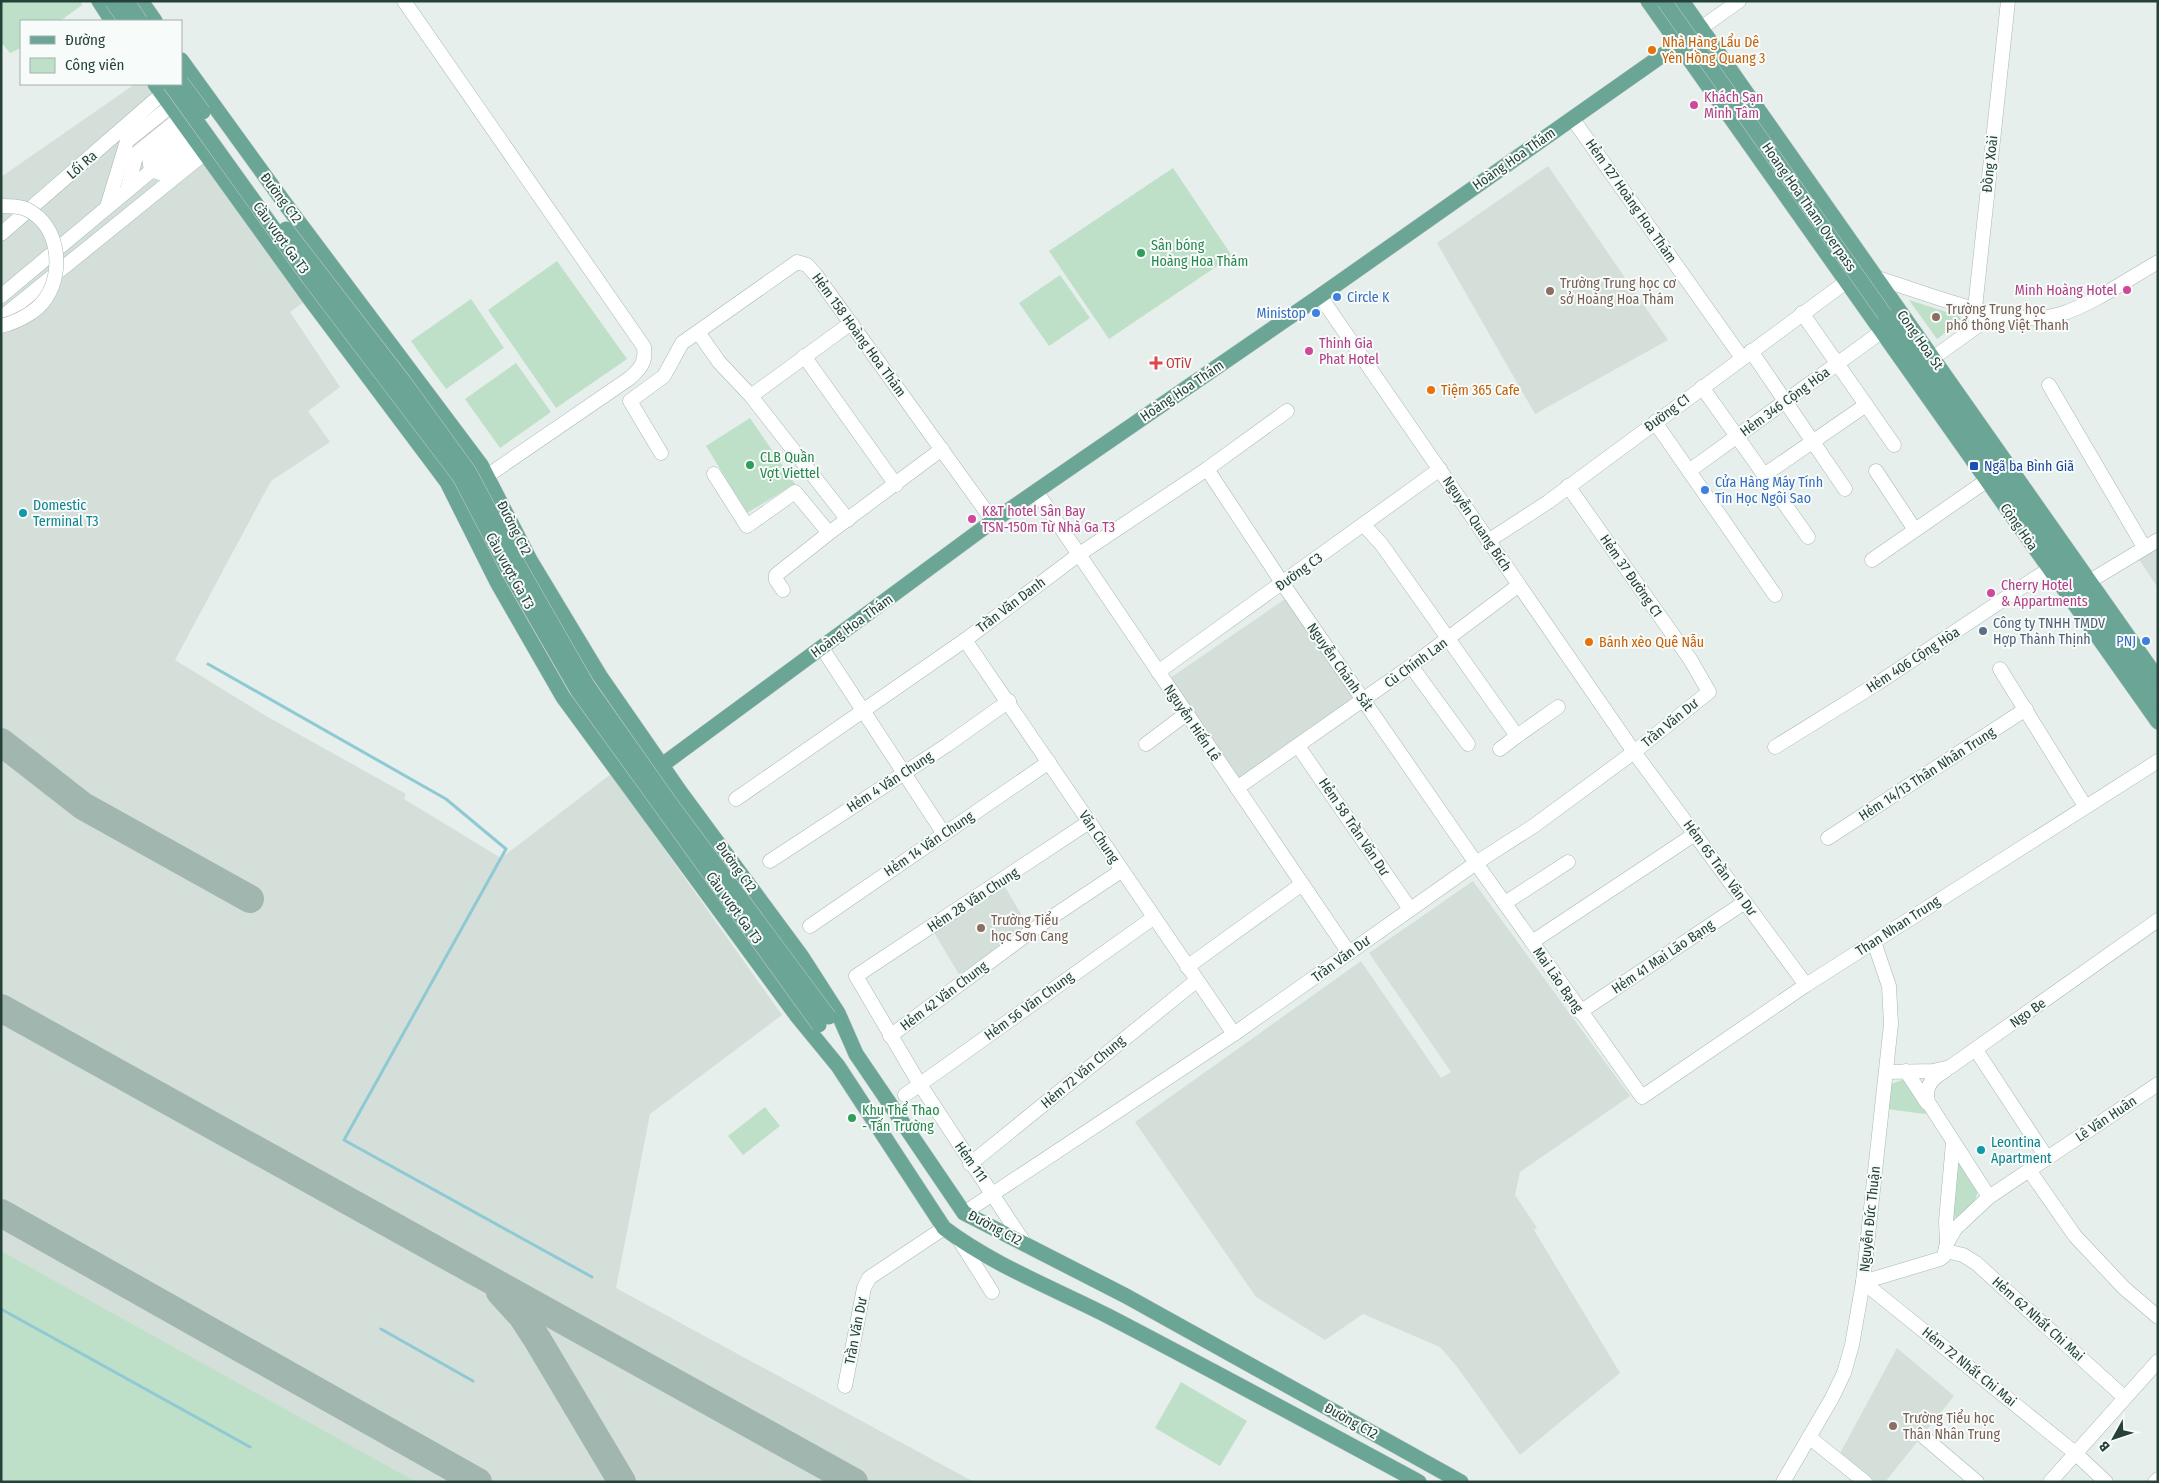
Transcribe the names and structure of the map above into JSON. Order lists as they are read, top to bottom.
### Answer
{
  "streets": {
    "main road": [
      "Hoàng Hoa Thám",
      "Đường C12",
      "Hoang Hoa Tham Overpass",
      "Cầu vượt Ga T3",
      "Cong Hoa St",
      "Cộng Hòa"
    ],
    "street": [
      "Đồng Xoài",
      "Lối Ra",
      "Hẻm 127 Hoàng Hoa Thám",
      "Hẻm 158 Hoàng Hoa Thám",
      "Hẻm 346 Cộng Hòa",
      "Đường C1",
      "Nguyễn Quang Bích",
      "Đường C3",
      "Hẻm 37 Đường C1",
      "Trần Văn Danh",
      "Hẻm 406 Cộng Hòa",
      "Cù Chính Lan",
      "Nguyễn Chánh Sắt",
      "Nguyễn Hiến Lê",
      "Trần Văn Dư",
      "Hẻm 14/13 Thân Nhân Trung",
      "Hẻm 4 Văn Chung",
      "Hẻm 58 Trần Văn Dư",
      "Văn Chung",
      "Hẻm 14 Văn Chung",
      "Hẻm 65 Trần Văn Dư",
      "Hẻm 28 Văn Chung",
      "Than Nhan Trung",
      "Hẻm 41 Mai Lão Bạng",
      "Mai Lão Bạng",
      "Hẻm 42 Văn Chung",
      "Hẻm 56 Văn Chung",
      "Ngo Be",
      "Hẻm 72 Văn Chung",
      "Lê Văn Huân",
      "Hẻm 111",
      "Nguyễn Đức Thuận",
      "Hẻm 62 Nhất Chi Mai",
      "Hẻm 72 Nhất Chi Mai"
    ]
  },
  "crossings": [
    ["Hoàng Hoa Thám", "Đường C12"],
    ["Hoàng Hoa Thám", "Hẻm 127 Hoàng Hoa Thám"],
    ["Hoàng Hoa Thám", "Hẻm 158 Hoàng Hoa Thám"],
    ["Hoàng Hoa Thám", "Cong Hoa St"],
    ["Hoàng Hoa Thám", "Nguyễn Quang Bích"],
    ["Hoàng Hoa Thám", "Nguyễn Hiến Lê"],
    ["Lối Ra", "Đường C12"],
    ["Lối Ra", "Cầu vượt Ga T3"],
    ["Đường C12", "Cầu vượt Ga T3"],
    ["Đường C12", "Trần Văn Dư"],
    ["Đường C12", "Hẻm 111"],
    ["Hẻm 127 Hoàng Hoa Thám", "Hẻm 346 Cộng Hòa"],
    ["Hẻm 127 Hoàng Hoa Thám", "Đường C1"],
    ["Hoang Hoa Tham Overpass", "Cong Hoa St"],
    ["Cong Hoa St", "Hẻm 346 Cộng Hòa"],
    ["Cong Hoa St", "Đường C1"],
    ["Cong Hoa St", "Cộng Hòa"],
    ["Hẻm 346 Cộng Hòa", "Cộng Hòa"],
    ["Đường C1", "Nguyễn Quang Bích"],
    ["Đường C1", "Hẻm 37 Đường C1"],
    ["Nguyễn Quang Bích", "Đường C3"],
    ["Nguyễn Quang Bích", "Cù Chính Lan"],
    ["Nguyễn Quang Bích", "Trần Văn Dư"],
    ["Nguyễn Quang Bích", "Hẻm 65 Trần Văn Dư"],
    ["Cộng Hòa", "Hẻm 406 Cộng Hòa"],
    ["Đường C3", "Nguyễn Chánh Sắt"],
    ["Đường C3", "Nguyễn Hiến Lê"],
    ["Hẻm 37 Đường C1", "Trần Văn Dư"],
    ["Trần Văn Danh", "Nguyễn Chánh Sắt"],
    ["Trần Văn Danh", "Nguyễn Hiến Lê"],
    ["Trần Văn Danh", "Văn Chung"],
    ["Cù Chính Lan", "Nguyễn Chánh Sắt"],
    ["Cù Chính Lan", "Nguyễn Hiến Lê"],
    ["Cù Chính Lan", "Hẻm 58 Trần Văn Dư"],
    ["Nguyễn Chánh Sắt", "Trần Văn Dư"],
    ["Nguyễn Chánh Sắt", "Mai Lão Bạng"],
    ["Nguyễn Hiến Lê", "Trần Văn Dư"],
    ["Trần Văn Dư", "Hẻm 58 Trần Văn Dư"],
    ["Trần Văn Dư", "Văn Chung"],
    ["Trần Văn Dư", "Hẻm 65 Trần Văn Dư"],
    ["Trần Văn Dư", "Mai Lão Bạng"],
    ["Trần Văn Dư", "Hẻm 111"],
    ["Hẻm 4 Văn Chung", "Văn Chung"],
    ["Văn Chung", "Hẻm 14 Văn Chung"],
    ["Văn Chung", "Hẻm 28 Văn Chung"],
    ["Văn Chung", "Hẻm 42 Văn Chung"],
    ["Văn Chung", "Hẻm 56 Văn Chung"],
    ["Văn Chung", "Hẻm 72 Văn Chung"],
    ["Hẻm 65 Trần Văn Dư", "Than Nhan Trung"],
    ["Hẻm 65 Trần Văn Dư", "Hẻm 41 Mai Lão Bạng"],
    ["Hẻm 28 Văn Chung", "Hẻm 111"],
    ["Than Nhan Trung", "Mai Lão Bạng"],
    ["Than Nhan Trung", "Nguyễn Đức Thuận"],
    ["Hẻm 41 Mai Lão Bạng", "Mai Lão Bạng"],
    ["Hẻm 42 Văn Chung", "Hẻm 111"],
    ["Hẻm 56 Văn Chung", "Hẻm 111"],
    ["Ngo Be", "Nguyễn Đức Thuận"],
    ["Hẻm 72 Văn Chung", "Hẻm 111"],
    ["Lê Văn Huân", "Nguyễn Đức Thuận"],
    ["Lê Văn Huân", "Hẻm 62 Nhất Chi Mai"],
    ["Lê Văn Huân", "Hẻm 72 Nhất Chi Mai"],
    ["Nguyễn Đức Thuận", "Hẻm 72 Nhất Chi Mai"]
  ],
  "places": {
    "other": [
      "Nhà Hàng Lẩu Dê Yên Hồng Quang 3",
      "Khách Sạn Minh Tâm",
      "Sân bóng Hoàng Hoa Thám",
      "Minh Hoàng Hotel",
      "Trường Trung học cơ sở Hoàng Hoa Thám",
      "Circle K",
      "Ministop",
      "Trường Trung học phổ thông Việt Thanh",
      "Thinh Gia Phat Hotel",
      "Tiệm 365 Cafe",
      "CLB Quần Vợt Viettel",
      "Cửa Hàng Máy Tính Tin Học Ngôi Sao",
      "Domestic Terminal T3",
      "K&T hotel Sân Bay TSN-150m Từ Nhà Ga T3",
      "Cherry Hotel & Appartments",
      "Công ty TNHH TMDV Hợp Thành Thịnh",
      "PNJ",
      "Bánh xèo Quê Nẫu",
      "Trường Tiểu học Sơn Cang",
      "Khu Thể Thao - Tấn Trường",
      "Leontina Apartment",
      "Trường Tiểu học Thân Nhân Trung"
    ],
    "health": ["OTiV"],
    "transit": ["Ngã ba Bình Giã"]
  },
  "legend": ["Đường", "Công viên"],
  "north": "bottom left"
}
